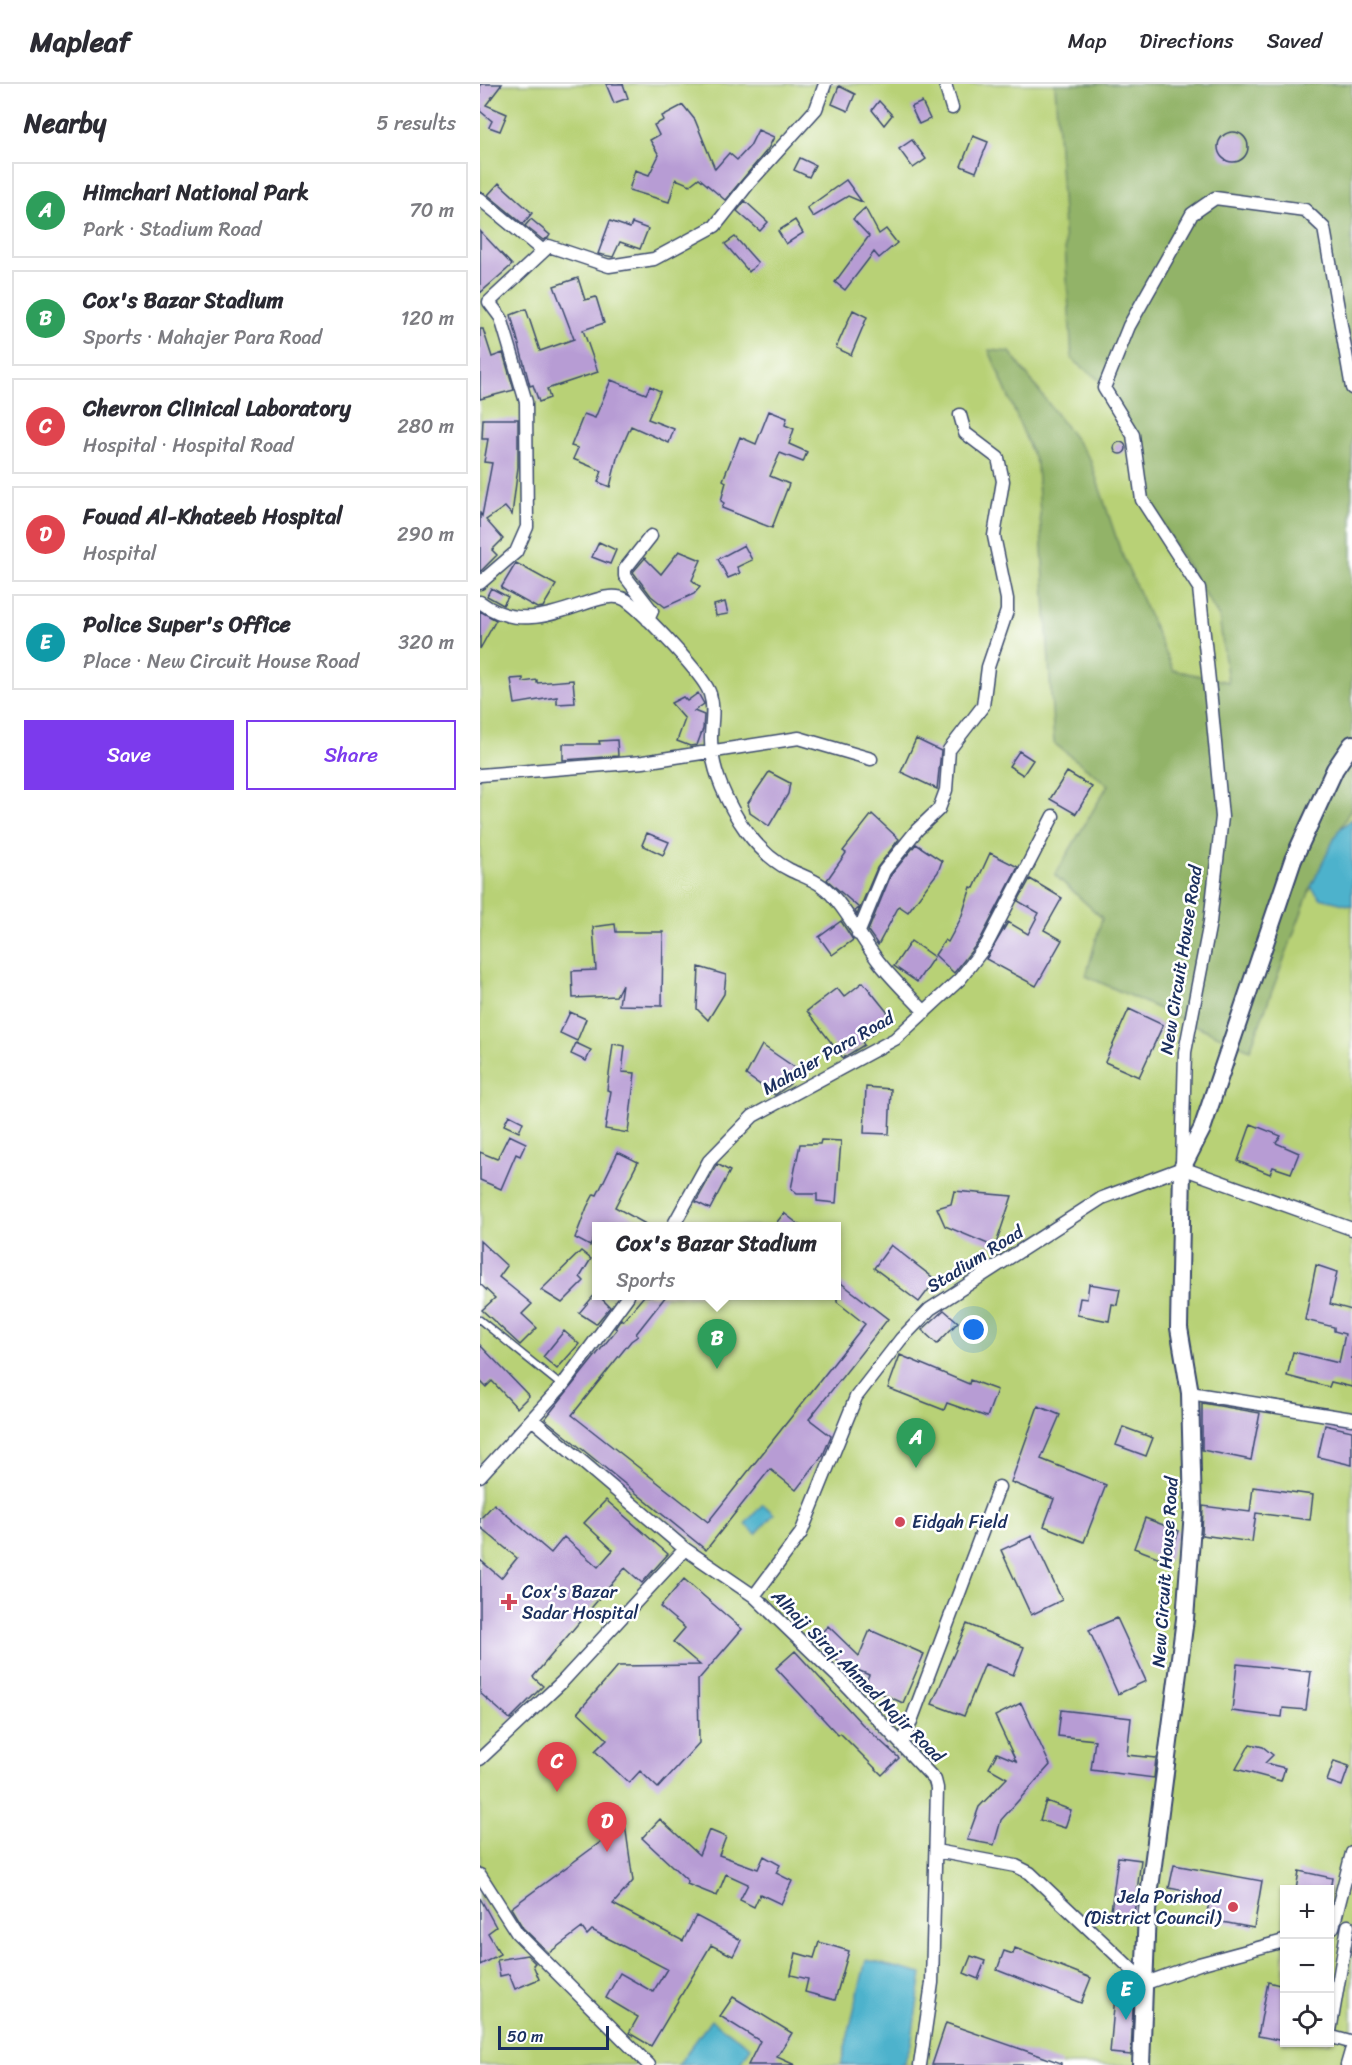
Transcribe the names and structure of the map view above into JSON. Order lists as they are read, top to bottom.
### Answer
{
  "streets": {
    "street": [
      "New Circuit House Road",
      "Mahajer Para Road",
      "Stadium Road",
      "Alhajj Siraj Ahmed Najir Road"
    ]
  },
  "crossings": [
    ["New Circuit House Road", "Stadium Road"],
    ["Stadium Road", "Alhajj Siraj Ahmed Najir Road"]
  ],
  "places": {
    "other": ["Eidgah Field", "Jela Porishod (District Council)"],
    "health": ["Cox's Bazar Sadar Hospital"]
  },
  "scale_bar": "50 m",
  "page": {
    "header": "Mapleaf",
    "nav": ["Map", "Directions", "Saved"],
    "heading": ["Nearby", "5 results"],
    "list": [
      {
        "mark": "A",
        "name": "Himchari National Park",
        "note": "Park · Stadium Road",
        "value": "70 m"
      },
      {
        "mark": "B",
        "name": "Cox's Bazar Stadium",
        "note": "Sports · Mahajer Para Road",
        "value": "120 m"
      },
      {
        "mark": "C",
        "name": "Chevron Clinical Laboratory",
        "note": "Hospital · Hospital Road",
        "value": "280 m"
      },
      {
        "mark": "D",
        "name": "Fouad Al-Khateeb Hospital",
        "note": "Hospital",
        "value": "290 m"
      },
      {
        "mark": "E",
        "name": "Police Super's Office",
        "note": "Place · New Circuit House Road",
        "value": "320 m"
      }
    ],
    "buttons": ["Save", "Share"],
    "popup": ["Cox's Bazar Stadium", "Sports"],
    "pins": [
      "B",
      "A",
      "C",
      "D",
      "E"
    ],
    "map_buttons": ["+", "−"],
    "scale": "50 m"
  }
}
